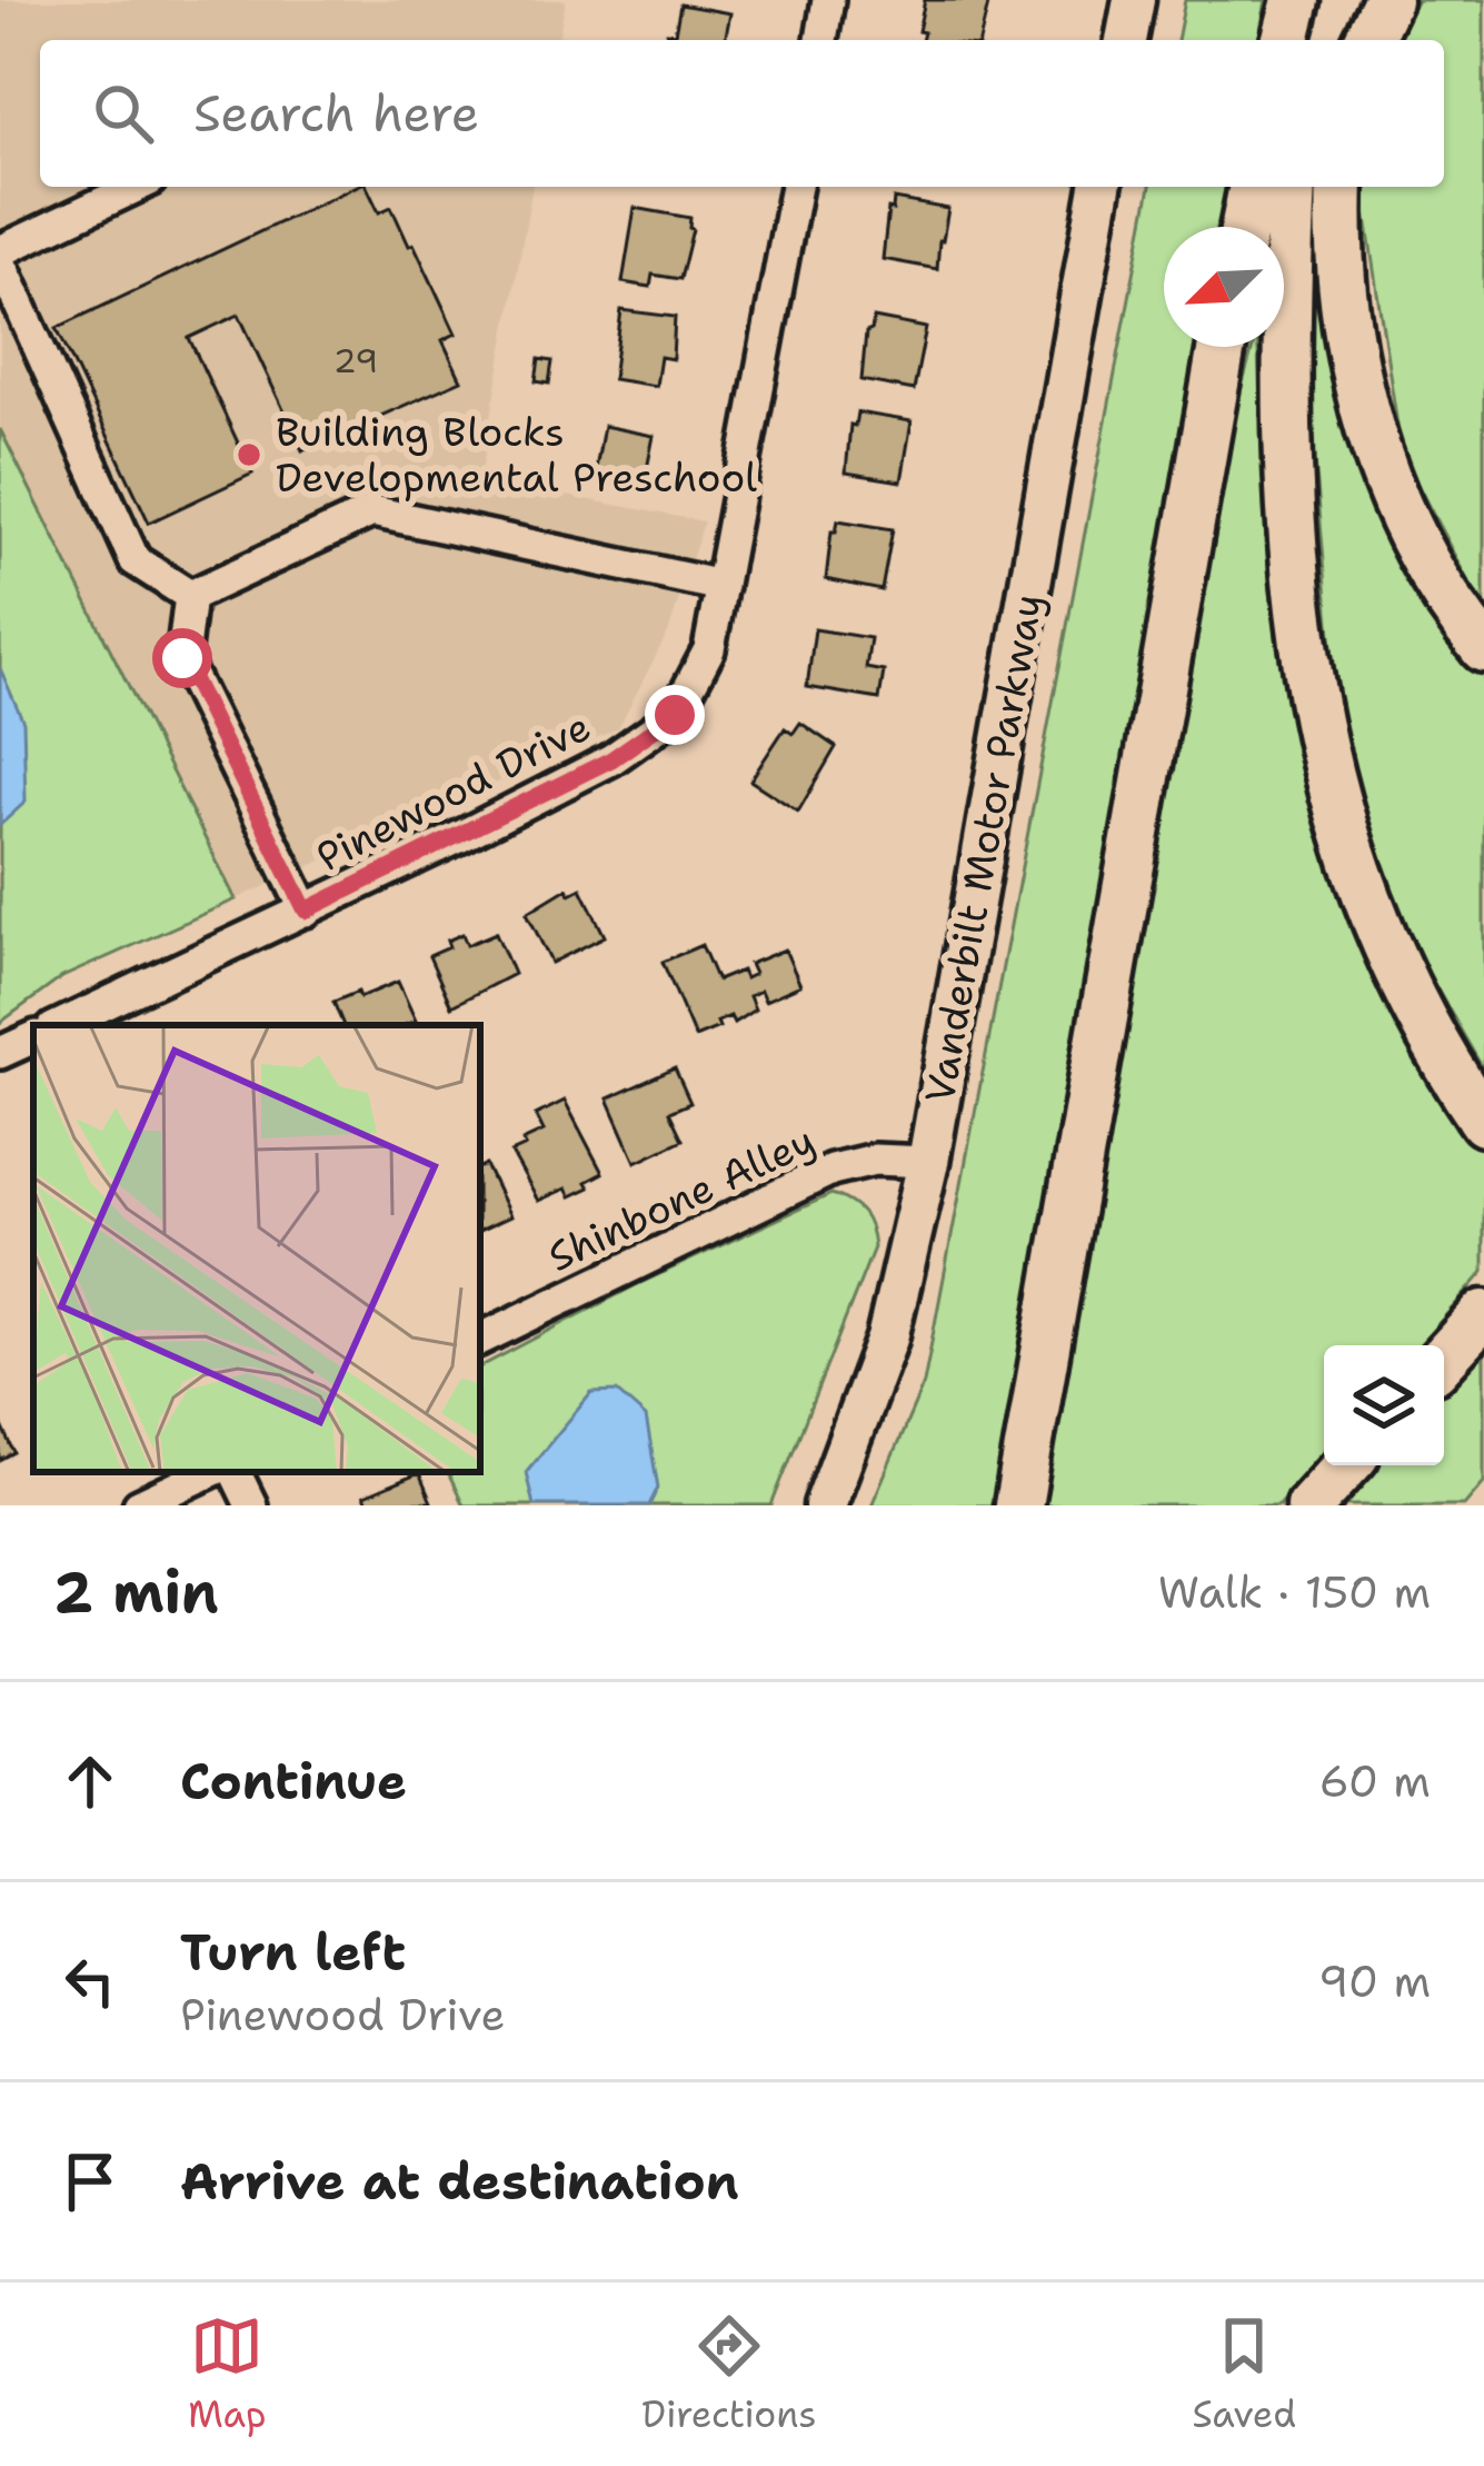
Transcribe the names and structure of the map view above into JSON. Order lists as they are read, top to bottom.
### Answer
{
  "streets": {
    "main road": ["Vanderbilt Motor Parkway"],
    "street": ["Pinewood Drive", "Shinbone Alley"]
  },
  "crossings": [
    ["Vanderbilt Motor Parkway", "Shinbone Alley"]
  ],
  "places": ["Building Blocks Developmental Preschool"],
  "house_numbers": ["29"],
  "north": "bottom left",
  "page": {
    "search": "Search here",
    "heading": ["2 min", "Walk · 150 m"],
    "list": [
      ["Continue", "60 m"],
      ["Turn left", "Pinewood Drive", "90 m"],
      "Arrive at destination"
    ],
    "nav": ["Map", "Directions", "Saved"]
  }
}
